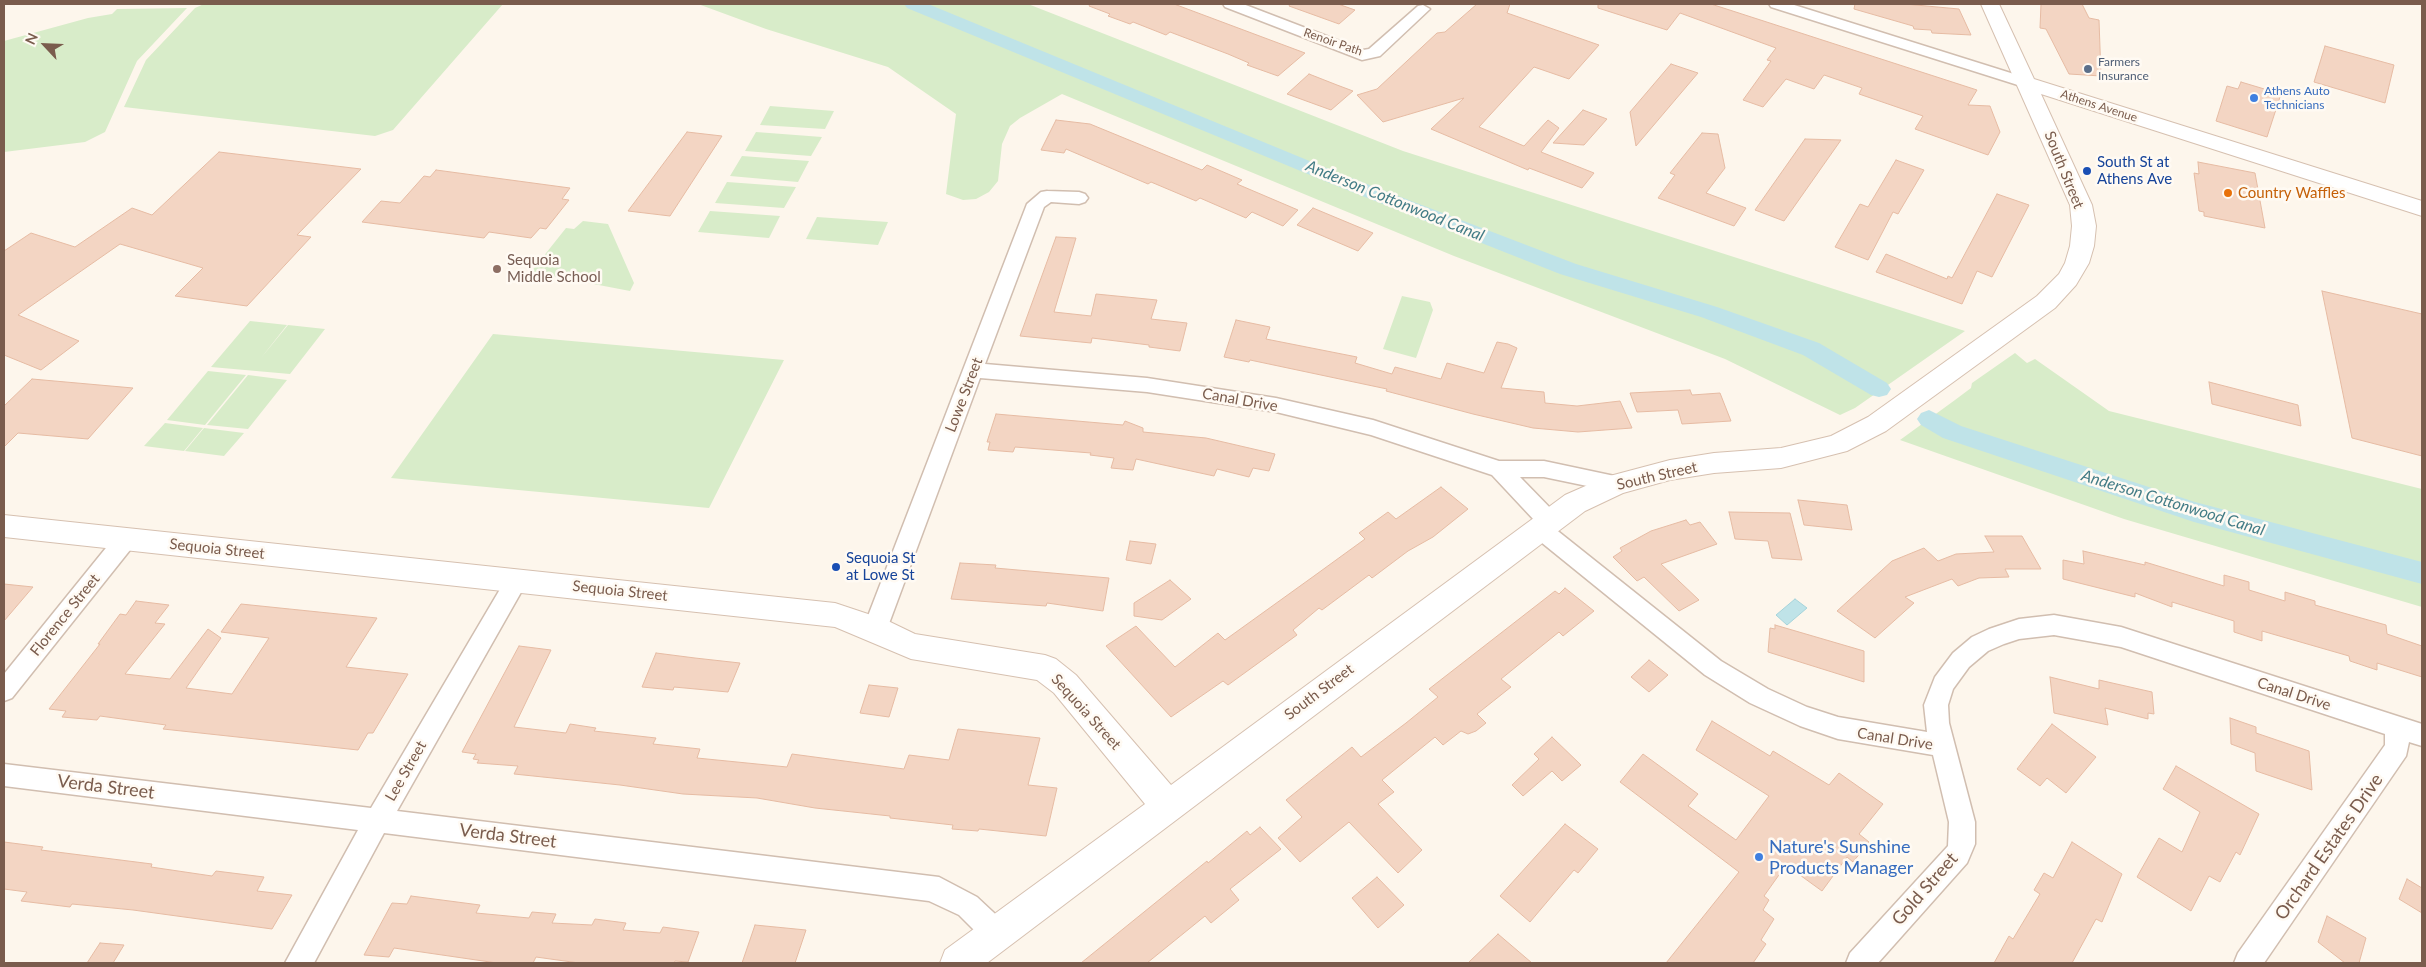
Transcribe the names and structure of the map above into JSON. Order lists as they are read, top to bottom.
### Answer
{
  "streets": {
    "street": [
      "Renoir Path",
      "Athens Avenue",
      "South Street",
      "Lowe Street",
      "Canal Drive",
      "Sequoia Street",
      "Florence Street",
      "Lee Street",
      "Verda Street",
      "Orchard Estates Drive",
      "Gold Street"
    ]
  },
  "crossings": [
    ["Athens Avenue", "South Street"],
    ["South Street", "Canal Drive"],
    ["South Street", "Sequoia Street"],
    ["South Street", "Verda Street"],
    ["Lowe Street", "Canal Drive"],
    ["Lowe Street", "Sequoia Street"],
    ["Canal Drive", "Orchard Estates Drive"],
    ["Canal Drive", "Gold Street"],
    ["Sequoia Street", "Florence Street"],
    ["Sequoia Street", "Lee Street"],
    ["Lee Street", "Verda Street"]
  ],
  "water": ["Anderson Cottonwood Canal"],
  "places": [
    "Farmers Insurance",
    "Athens Auto Technicians",
    "South St at Athens Ave",
    "Country Waffles",
    "Sequoia Middle School",
    "Sequoia St at Lowe St",
    "Nature's Sunshine Products Manager"
  ],
  "north": "top left"
}
